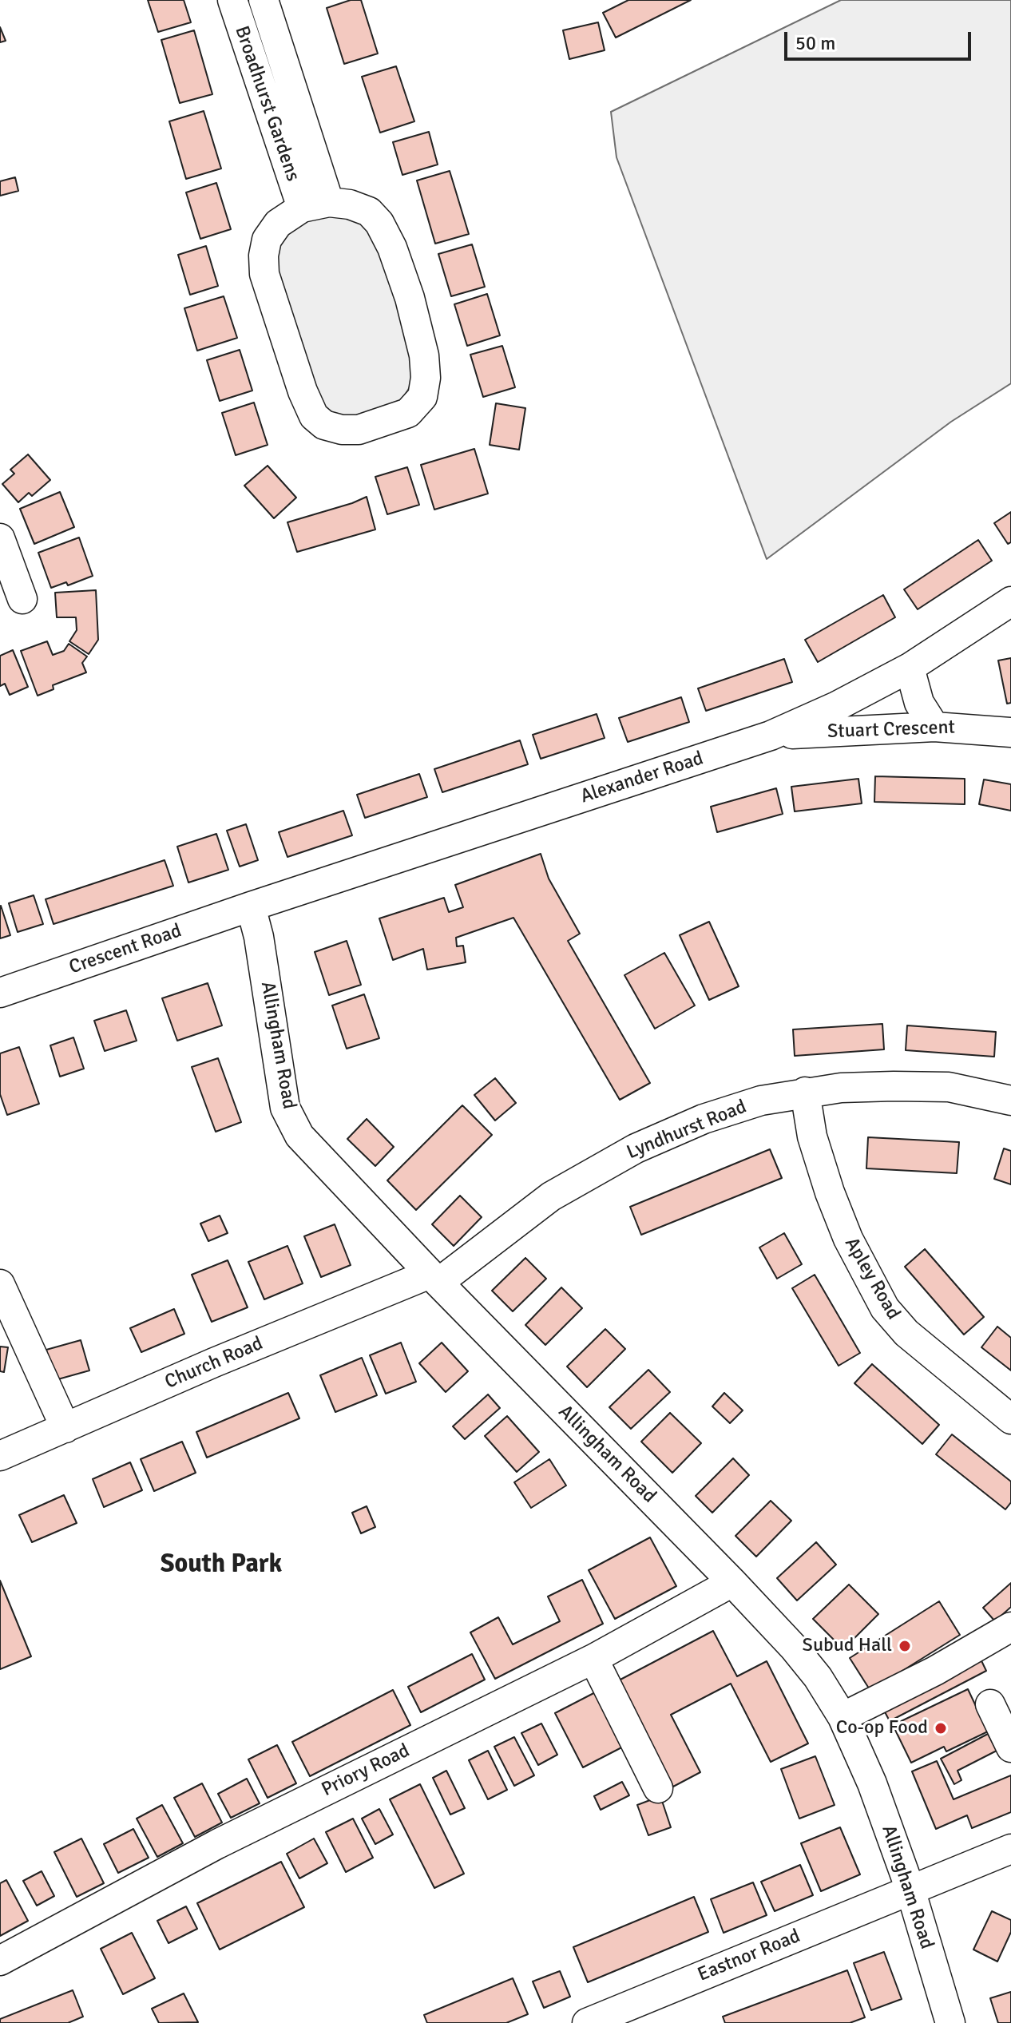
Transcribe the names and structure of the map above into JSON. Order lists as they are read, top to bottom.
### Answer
{
  "streets": {
    "street": [
      "Broadhurst Gardens",
      "Stuart Crescent",
      "Alexander Road",
      "Crescent Road",
      "Allingham Road",
      "Lyndhurst Road",
      "Apley Road",
      "Church Road",
      "Priory Road",
      "Eastnor Road"
    ]
  },
  "crossings": [
    ["Stuart Crescent", "Alexander Road"],
    ["Alexander Road", "Crescent Road"],
    ["Alexander Road", "Allingham Road"],
    ["Crescent Road", "Allingham Road"],
    ["Allingham Road", "Lyndhurst Road"],
    ["Allingham Road", "Church Road"],
    ["Allingham Road", "Priory Road"],
    ["Allingham Road", "Eastnor Road"],
    ["Lyndhurst Road", "Apley Road"],
    ["Lyndhurst Road", "Church Road"]
  ],
  "districts": ["South Park"],
  "places": ["Subud Hall", "Co-op Food"],
  "scale_bar": "50 m"
}
